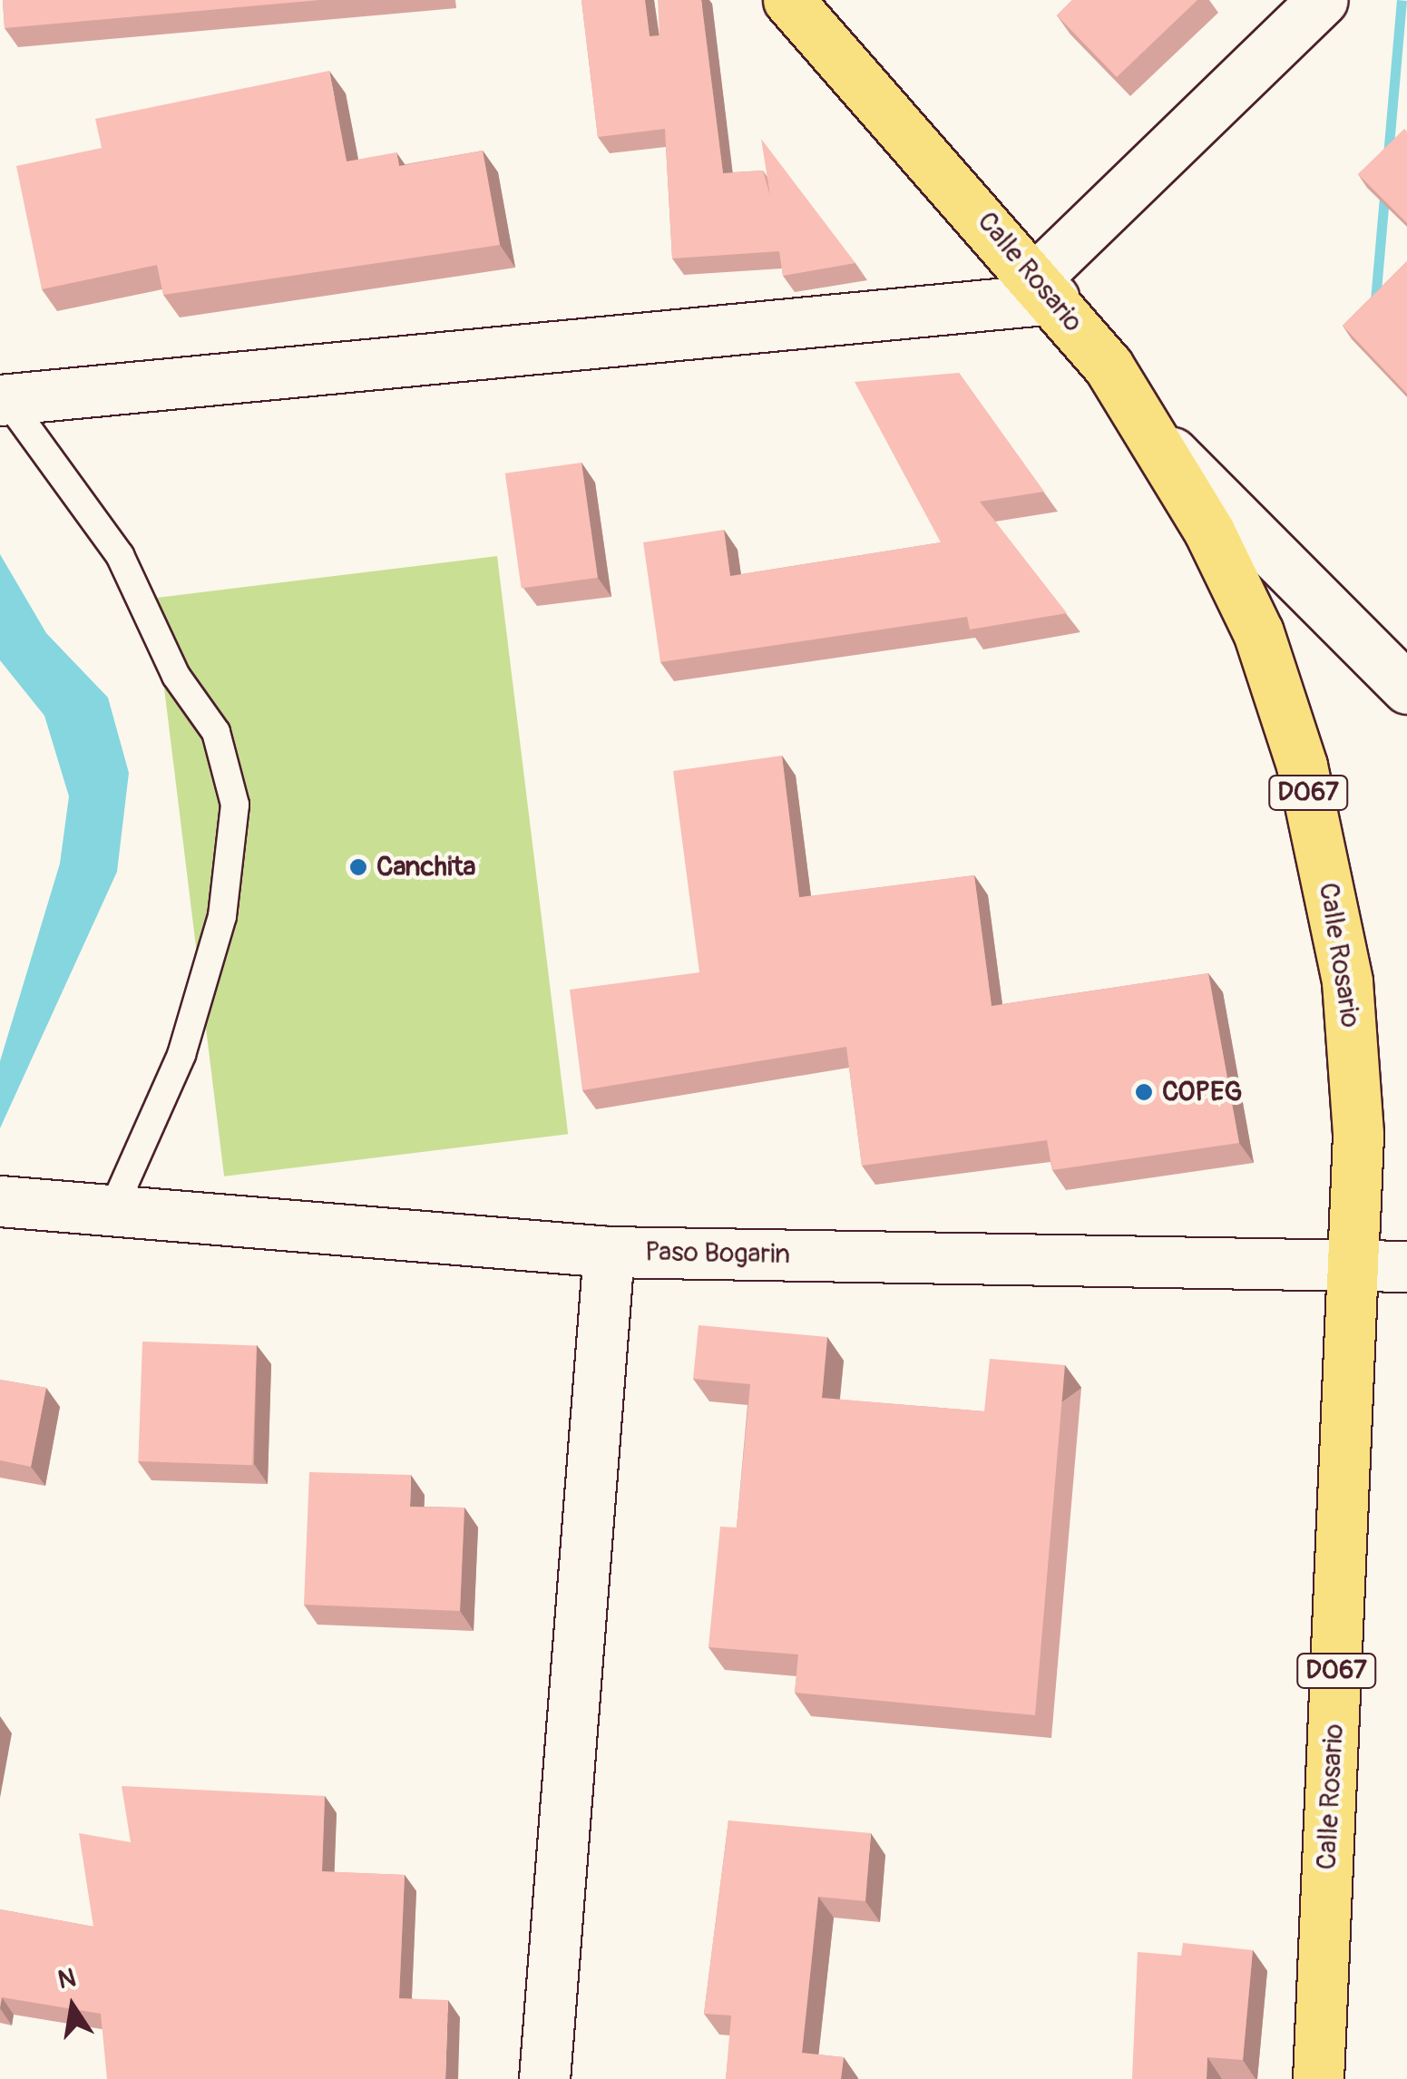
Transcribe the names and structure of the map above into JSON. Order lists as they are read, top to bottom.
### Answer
{
  "streets": {
    "main road": ["Calle Rosario", "D067"],
    "street": ["Paso Bogarin"]
  },
  "crossings": [
    ["Calle Rosario", "Paso Bogarin"]
  ],
  "places": ["Canchita", "COPEG"],
  "north": "top"
}
